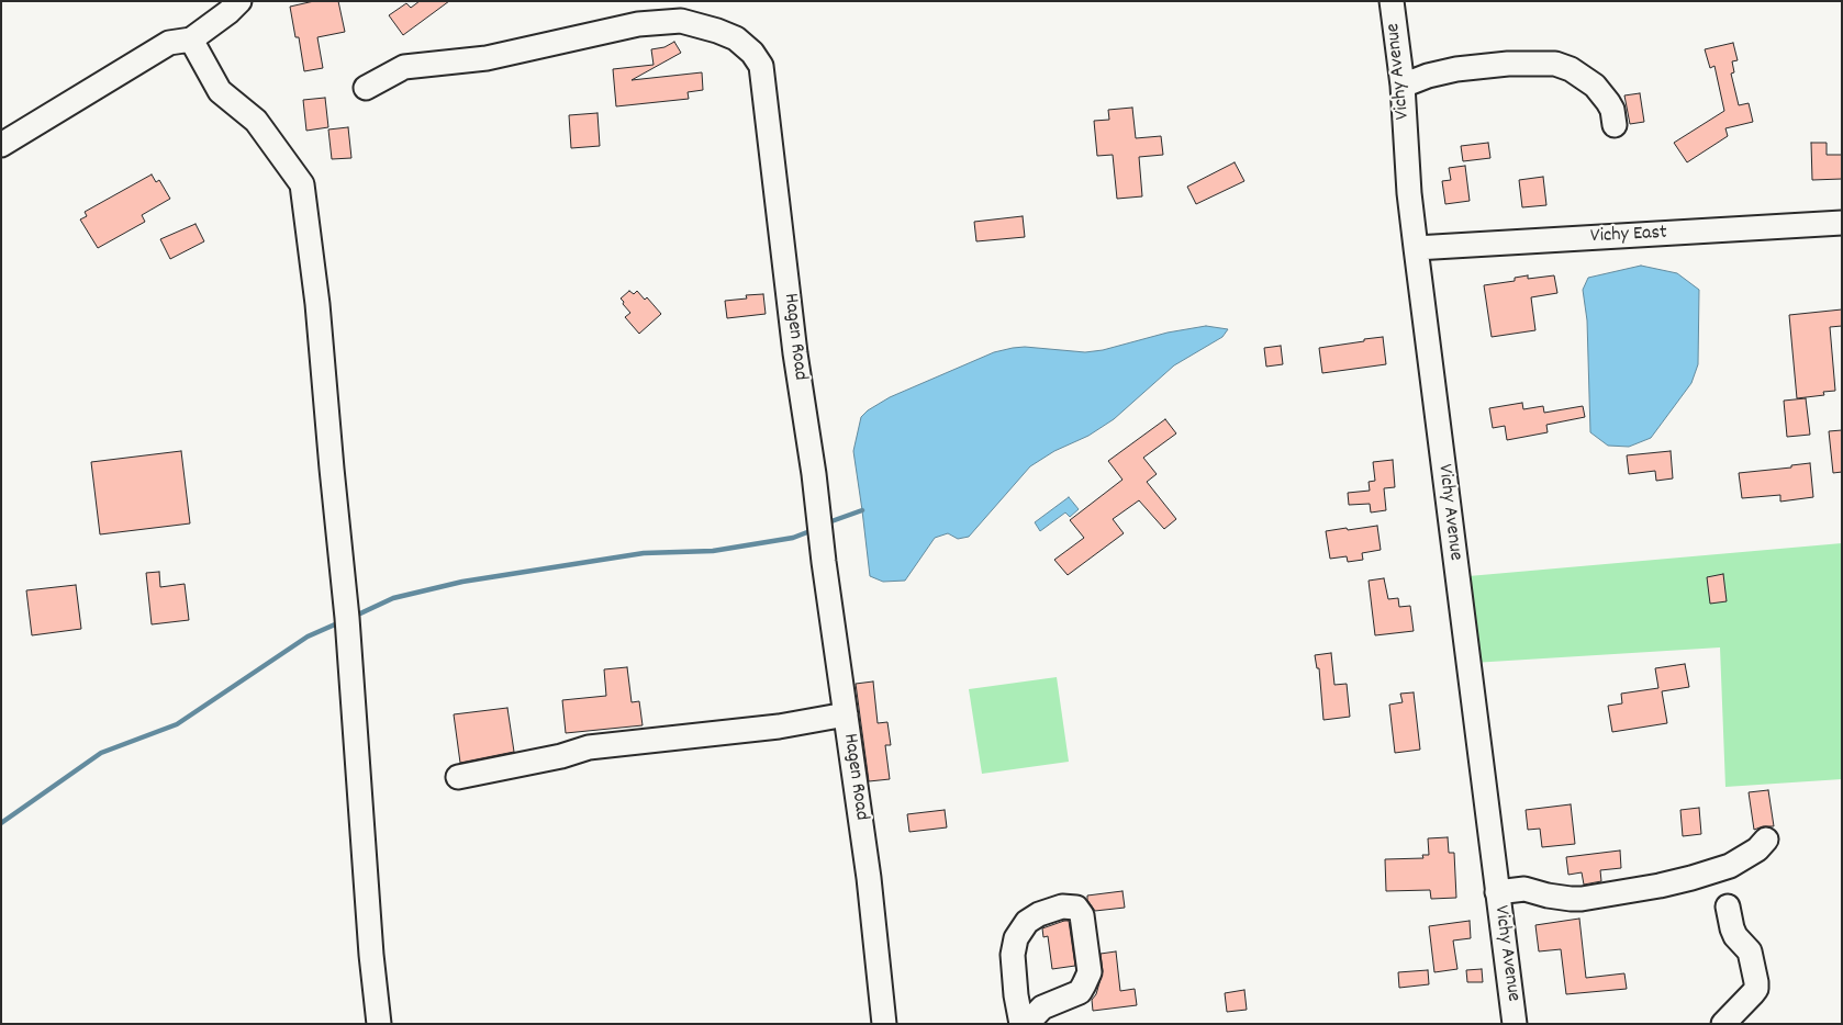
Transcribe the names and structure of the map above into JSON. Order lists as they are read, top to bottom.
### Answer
{
  "streets": {
    "street": ["Vichy Avenue", "Vichy East", "Hagen Road"]
  },
  "crossings": [
    ["Vichy Avenue", "Vichy East"]
  ]
}
